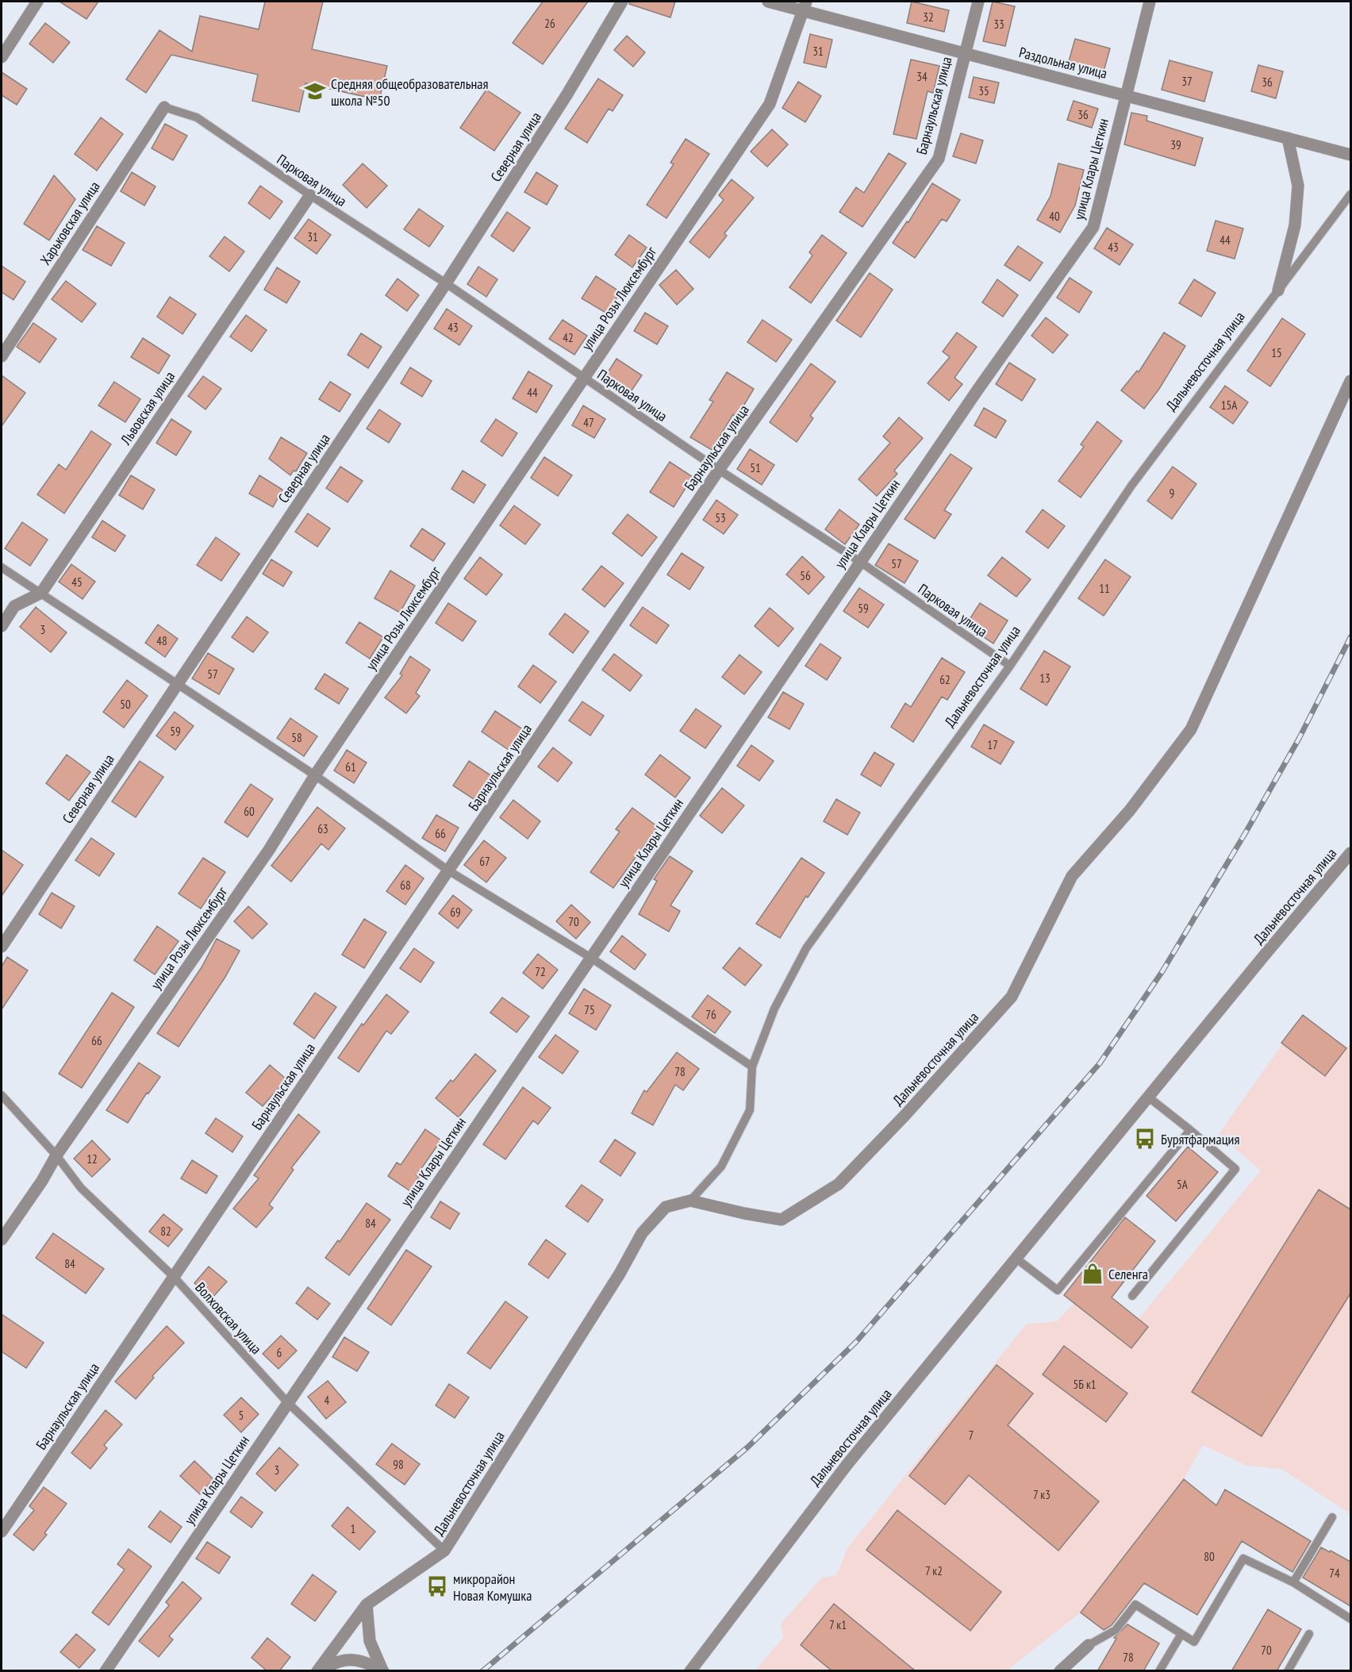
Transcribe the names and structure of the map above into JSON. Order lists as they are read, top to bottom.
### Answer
{
  "streets": {
    "street": [
      "Раздольная улица",
      "Барнаульская улица",
      "Северная улица",
      "улица Клары Цеткин",
      "Харьковская улица",
      "улица Розы Люксембург",
      "Дальневосточная улица",
      "Львовская улица"
    ],
    "lane": ["Парковая улица", "Волховская улица"]
  },
  "crossings": [
    ["Раздольная улица", "Барнаульская улица"],
    ["Раздольная улица", "улица Клары Цеткин"],
    ["Раздольная улица", "улица Розы Люксембург"],
    ["Барнаульская улица", "Парковая улица"],
    ["Барнаульская улица", "Волховская улица"],
    ["Северная улица", "Парковая улица"],
    ["улица Клары Цеткин", "Парковая улица"],
    ["улица Клары Цеткин", "Волховская улица"],
    ["Парковая улица", "Харьковская улица"],
    ["Парковая улица", "улица Розы Люксембург"],
    ["Парковая улица", "Дальневосточная улица"],
    ["Парковая улица", "Львовская улица"],
    ["улица Розы Люксембург", "Волховская улица"],
    ["Дальневосточная улица", "Волховская улица"]
  ],
  "places": {
    "school or university": ["Средняя общеобразовательная школа №50"],
    "bus stop": ["Бурятфармация", "микрорайон Новая Комушка"],
    "shop": ["Селенга"]
  },
  "house_numbers": [
    "32",
    "26",
    "33",
    "31",
    "34",
    "37",
    "36",
    "35",
    "36",
    "39",
    "40",
    "31",
    "44",
    "43",
    "43",
    "42",
    "15",
    "44",
    "15А",
    "47",
    "51",
    "9",
    "53",
    "57",
    "56",
    "45",
    "11",
    "59",
    "3",
    "48",
    "57",
    "13",
    "62",
    "50",
    "59",
    "58",
    "17",
    "61",
    "60",
    "63",
    "66",
    "67",
    "68",
    "69",
    "70",
    "72",
    "75",
    "76",
    "66",
    "78",
    "12",
    "5А",
    "84",
    "82",
    "84",
    "6",
    "5Б к1",
    "4",
    "5",
    "7",
    "98",
    "3",
    "7 к3",
    "1",
    "80",
    "7 к2",
    "74",
    "7 к1",
    "70",
    "78"
  ]
}
